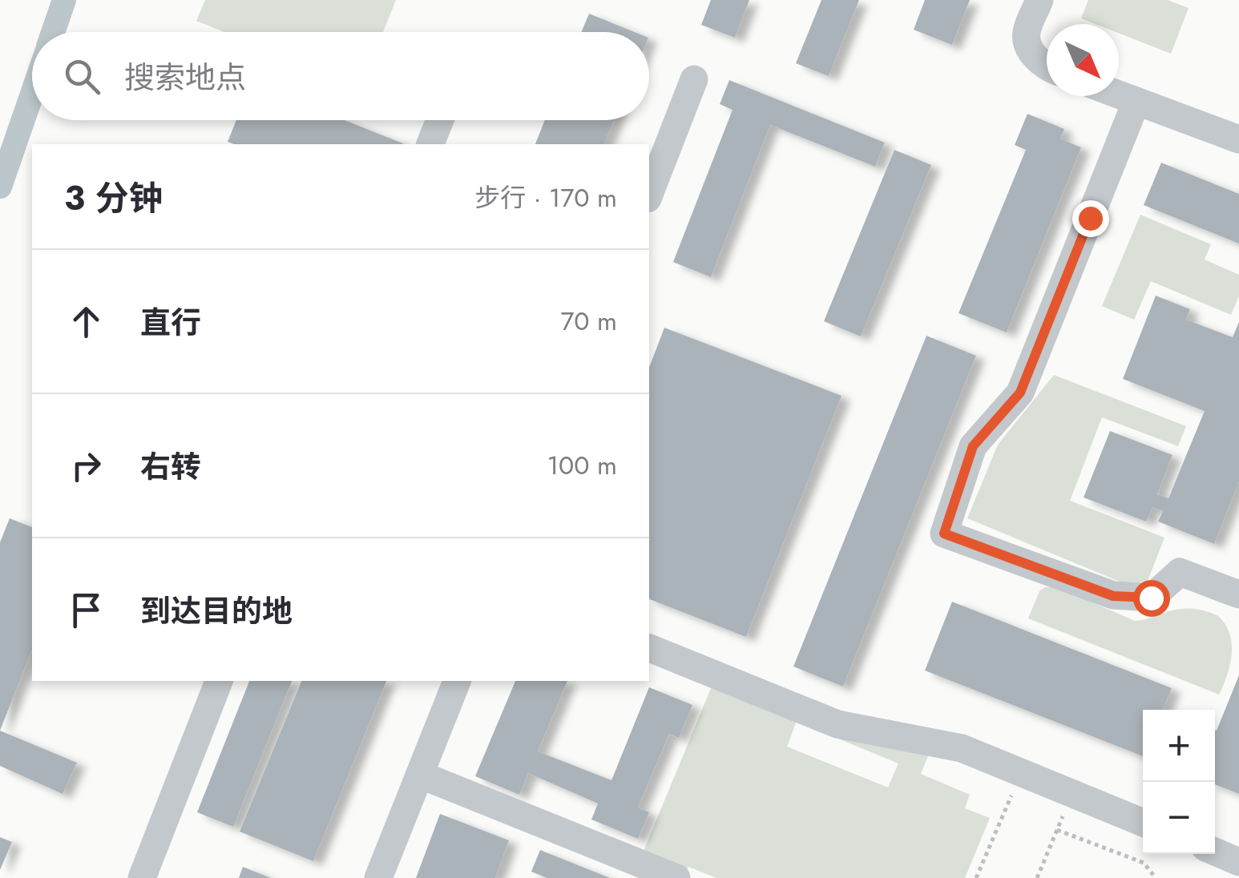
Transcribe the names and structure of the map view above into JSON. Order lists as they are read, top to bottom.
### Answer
{
  "north": "bottom right",
  "page": {
    "search": "搜索地点",
    "heading": ["3 分钟", "步行 · 170 m"],
    "list": [
      ["直行", "70 m"],
      ["右转", "100 m"],
      "到达目的地"
    ],
    "map_buttons": ["+", "−"]
  }
}
